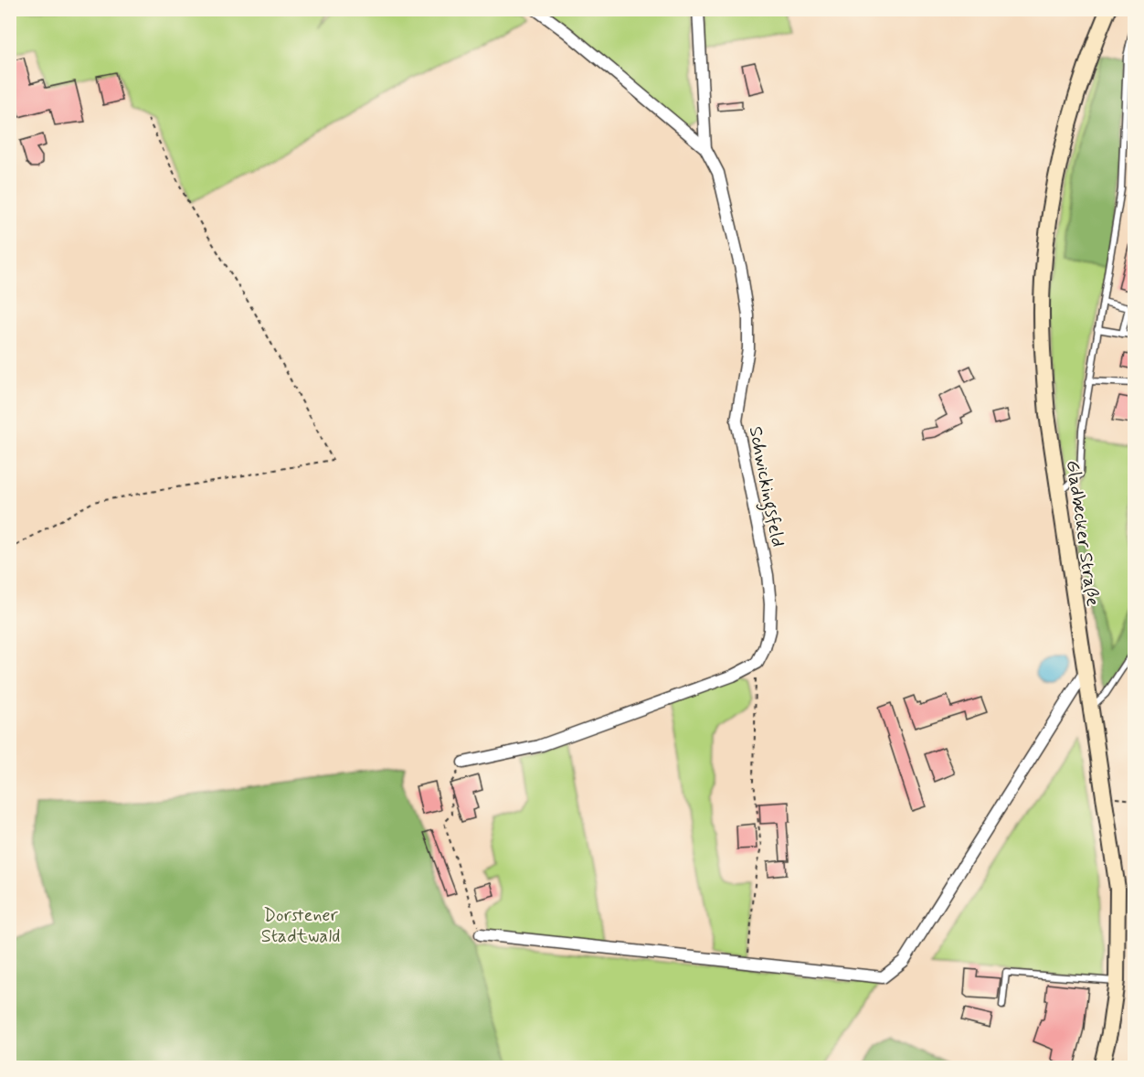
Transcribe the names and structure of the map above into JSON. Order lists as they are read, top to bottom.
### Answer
{
  "streets": {
    "main road": ["Gladbecker Straße"],
    "street": ["Schwickingsfeld"]
  },
  "parks": ["Dorstener Stadtwald"]
}
